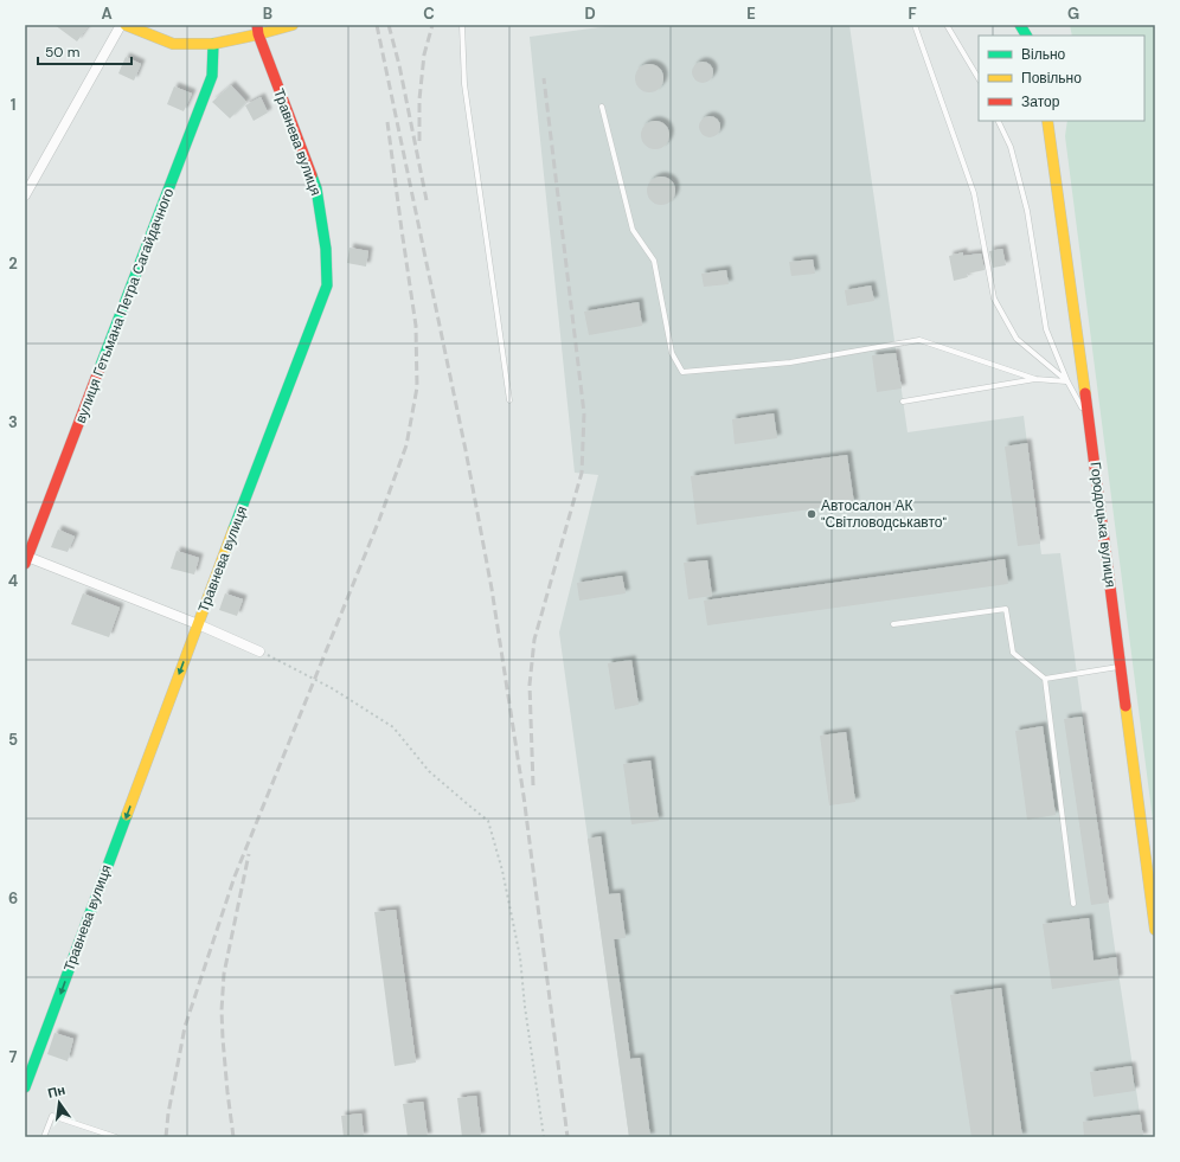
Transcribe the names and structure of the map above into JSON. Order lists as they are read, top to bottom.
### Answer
{
  "streets": {
    "street": ["Травнева вулиця", "вулиця Гетьмана Петра Сагайдачного", "Городоцька вулиця"]
  },
  "one_way": ["Травнева вулиця"],
  "places": ["Автосалон АК \"Світловодськавто\""],
  "legend": ["Вільно", "Повільно", "Затор"],
  "scale_bar": "50 m",
  "north": "top",
  "grid": {
    "columns": [
      "A",
      "B",
      "C",
      "D",
      "E",
      "F",
      "G"
    ],
    "rows": [
      "1",
      "2",
      "3",
      "4",
      "5",
      "6",
      "7"
    ]
  }
}
